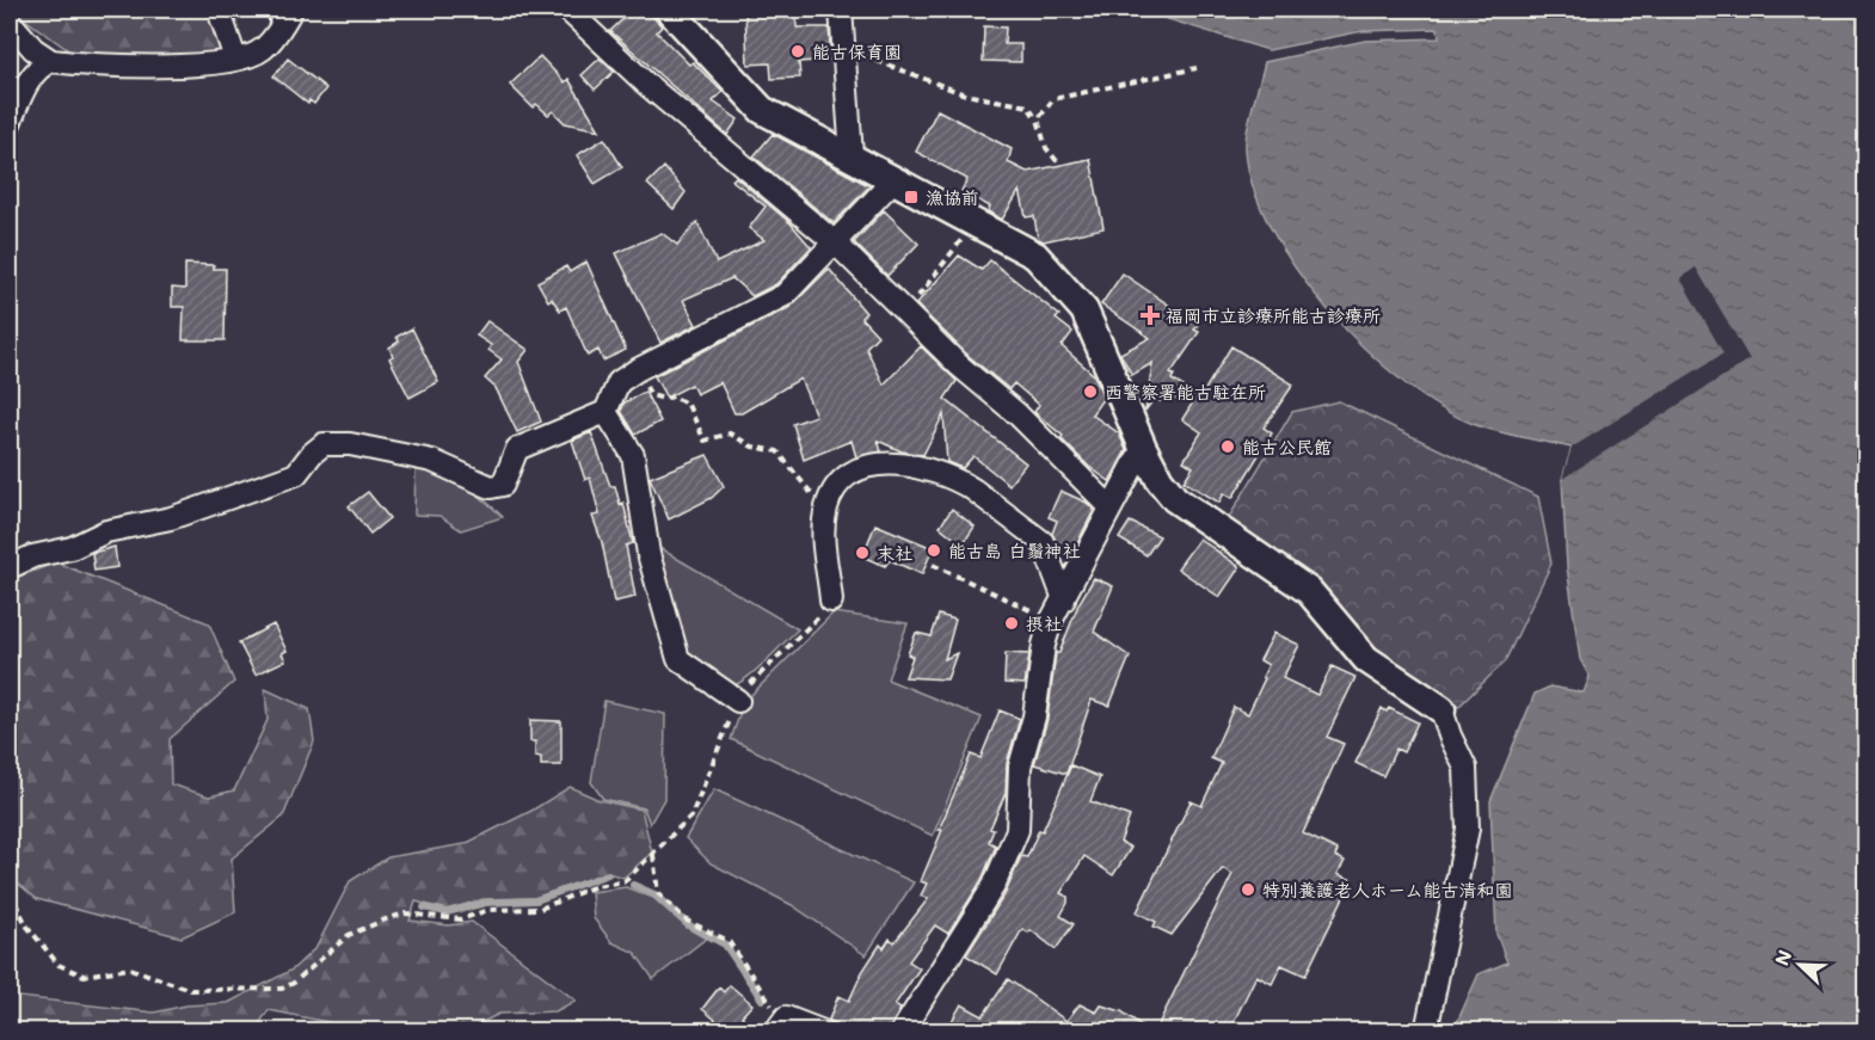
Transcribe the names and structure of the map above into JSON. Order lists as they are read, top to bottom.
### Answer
{
  "places": {
    "other": [
      "能古保育園",
      "西警察署能古駐在所",
      "能古公民館",
      "能古島 白鬚神社",
      "末社",
      "摂社",
      "特別養護老人ホーム能古清和園"
    ],
    "transit": ["漁協前"],
    "health": ["福岡市立診療所能古診療所"]
  },
  "north": "top left"
}
